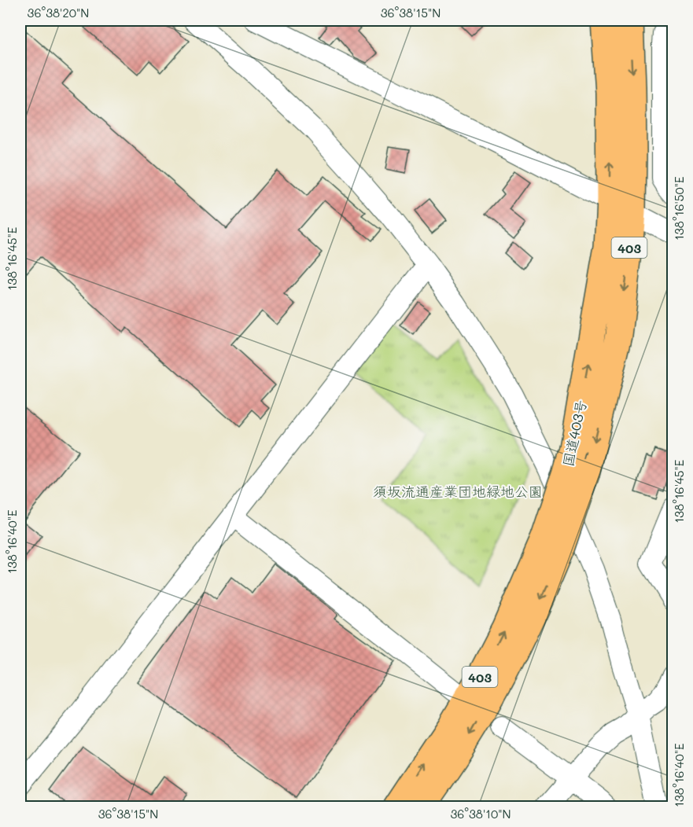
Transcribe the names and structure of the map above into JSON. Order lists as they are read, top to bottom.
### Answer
{
  "streets": {
    "highway": ["403", "国道403号"]
  },
  "parks": ["須坂流通産業団地緑地公園"],
  "coordinates": [
    "36°38'20\"N",
    "36°38'15\"N",
    "138°16'50\"E",
    "138°16'45\"E",
    "138°16'40\"E",
    "36°38'10\"N"
  ]
}
